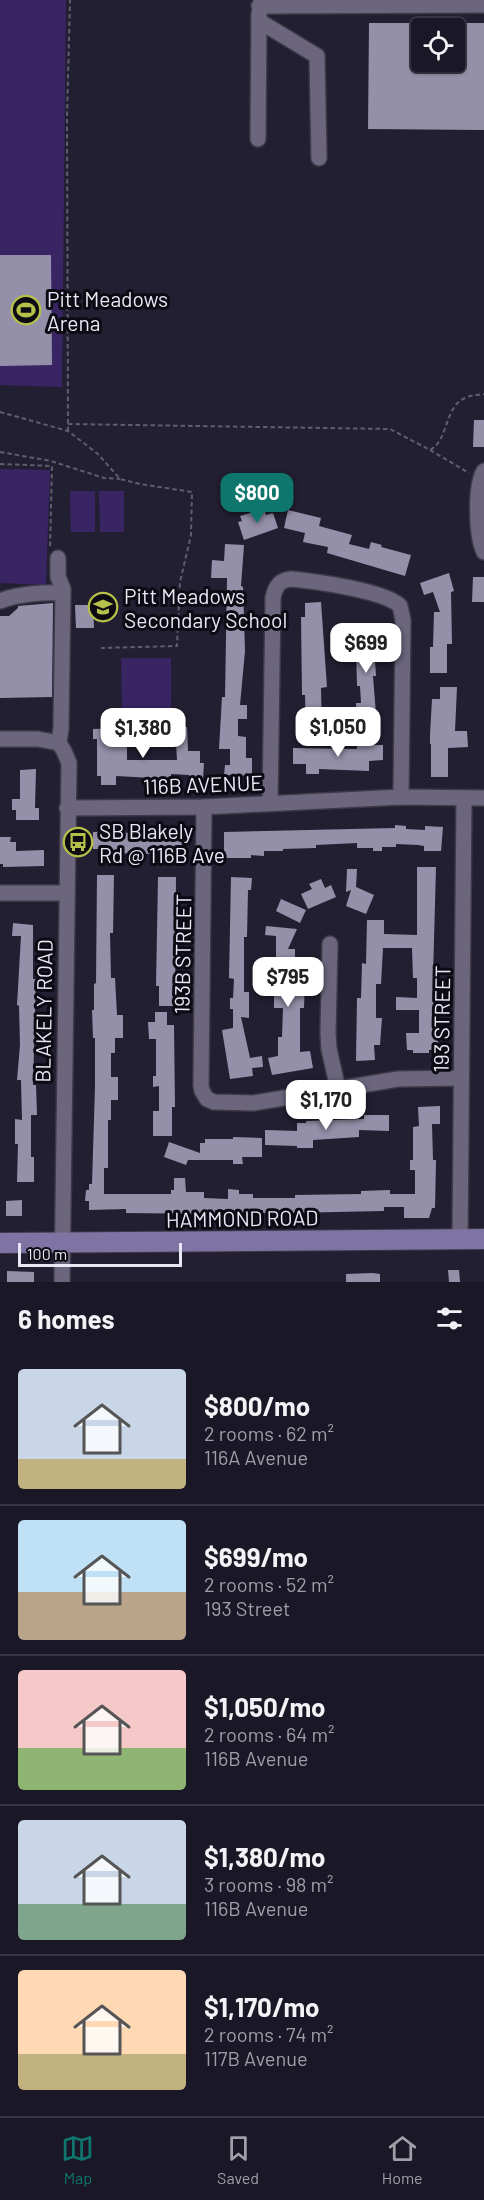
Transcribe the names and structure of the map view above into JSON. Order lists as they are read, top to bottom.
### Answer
{
  "streets": {
    "main road": ["HAMMOND ROAD"],
    "street": [
      "116B AVENUE",
      "193B STREET",
      "BLAKELY ROAD",
      "193 STREET"
    ]
  },
  "crossings": [
    ["116B AVENUE", "193B STREET"],
    ["116B AVENUE", "BLAKELY ROAD"],
    ["116B AVENUE", "193 STREET"],
    ["BLAKELY ROAD", "HAMMOND ROAD"],
    ["193 STREET", "HAMMOND ROAD"]
  ],
  "places": {
    "sports": ["Pitt Meadows Arena"],
    "school or university": ["Pitt Meadows Secondary School"],
    "bus stop": ["SB Blakely Rd @ 116B Ave"]
  },
  "scale_bar": "100 m",
  "page": {
    "price": [
      "$800",
      "$699",
      "$1,050",
      "$1,380",
      "$795",
      "$1,170"
    ],
    "scale": "100 m",
    "heading": "6 homes",
    "list": [
      {
        "name": "$800/mo",
        "note": "2 rooms · 62 m² · 116A Avenue"
      },
      {
        "name": "$699/mo",
        "note": "2 rooms · 52 m² · 193 Street"
      },
      {
        "name": "$1,050/mo",
        "note": "2 rooms · 64 m² · 116B Avenue"
      },
      {
        "name": "$1,380/mo",
        "note": "3 rooms · 98 m² · 116B Avenue"
      },
      {
        "name": "$1,170/mo",
        "note": "2 rooms · 74 m² · 117B Avenue"
      }
    ],
    "tabs": ["Map", "Saved", "Home"]
  }
}
